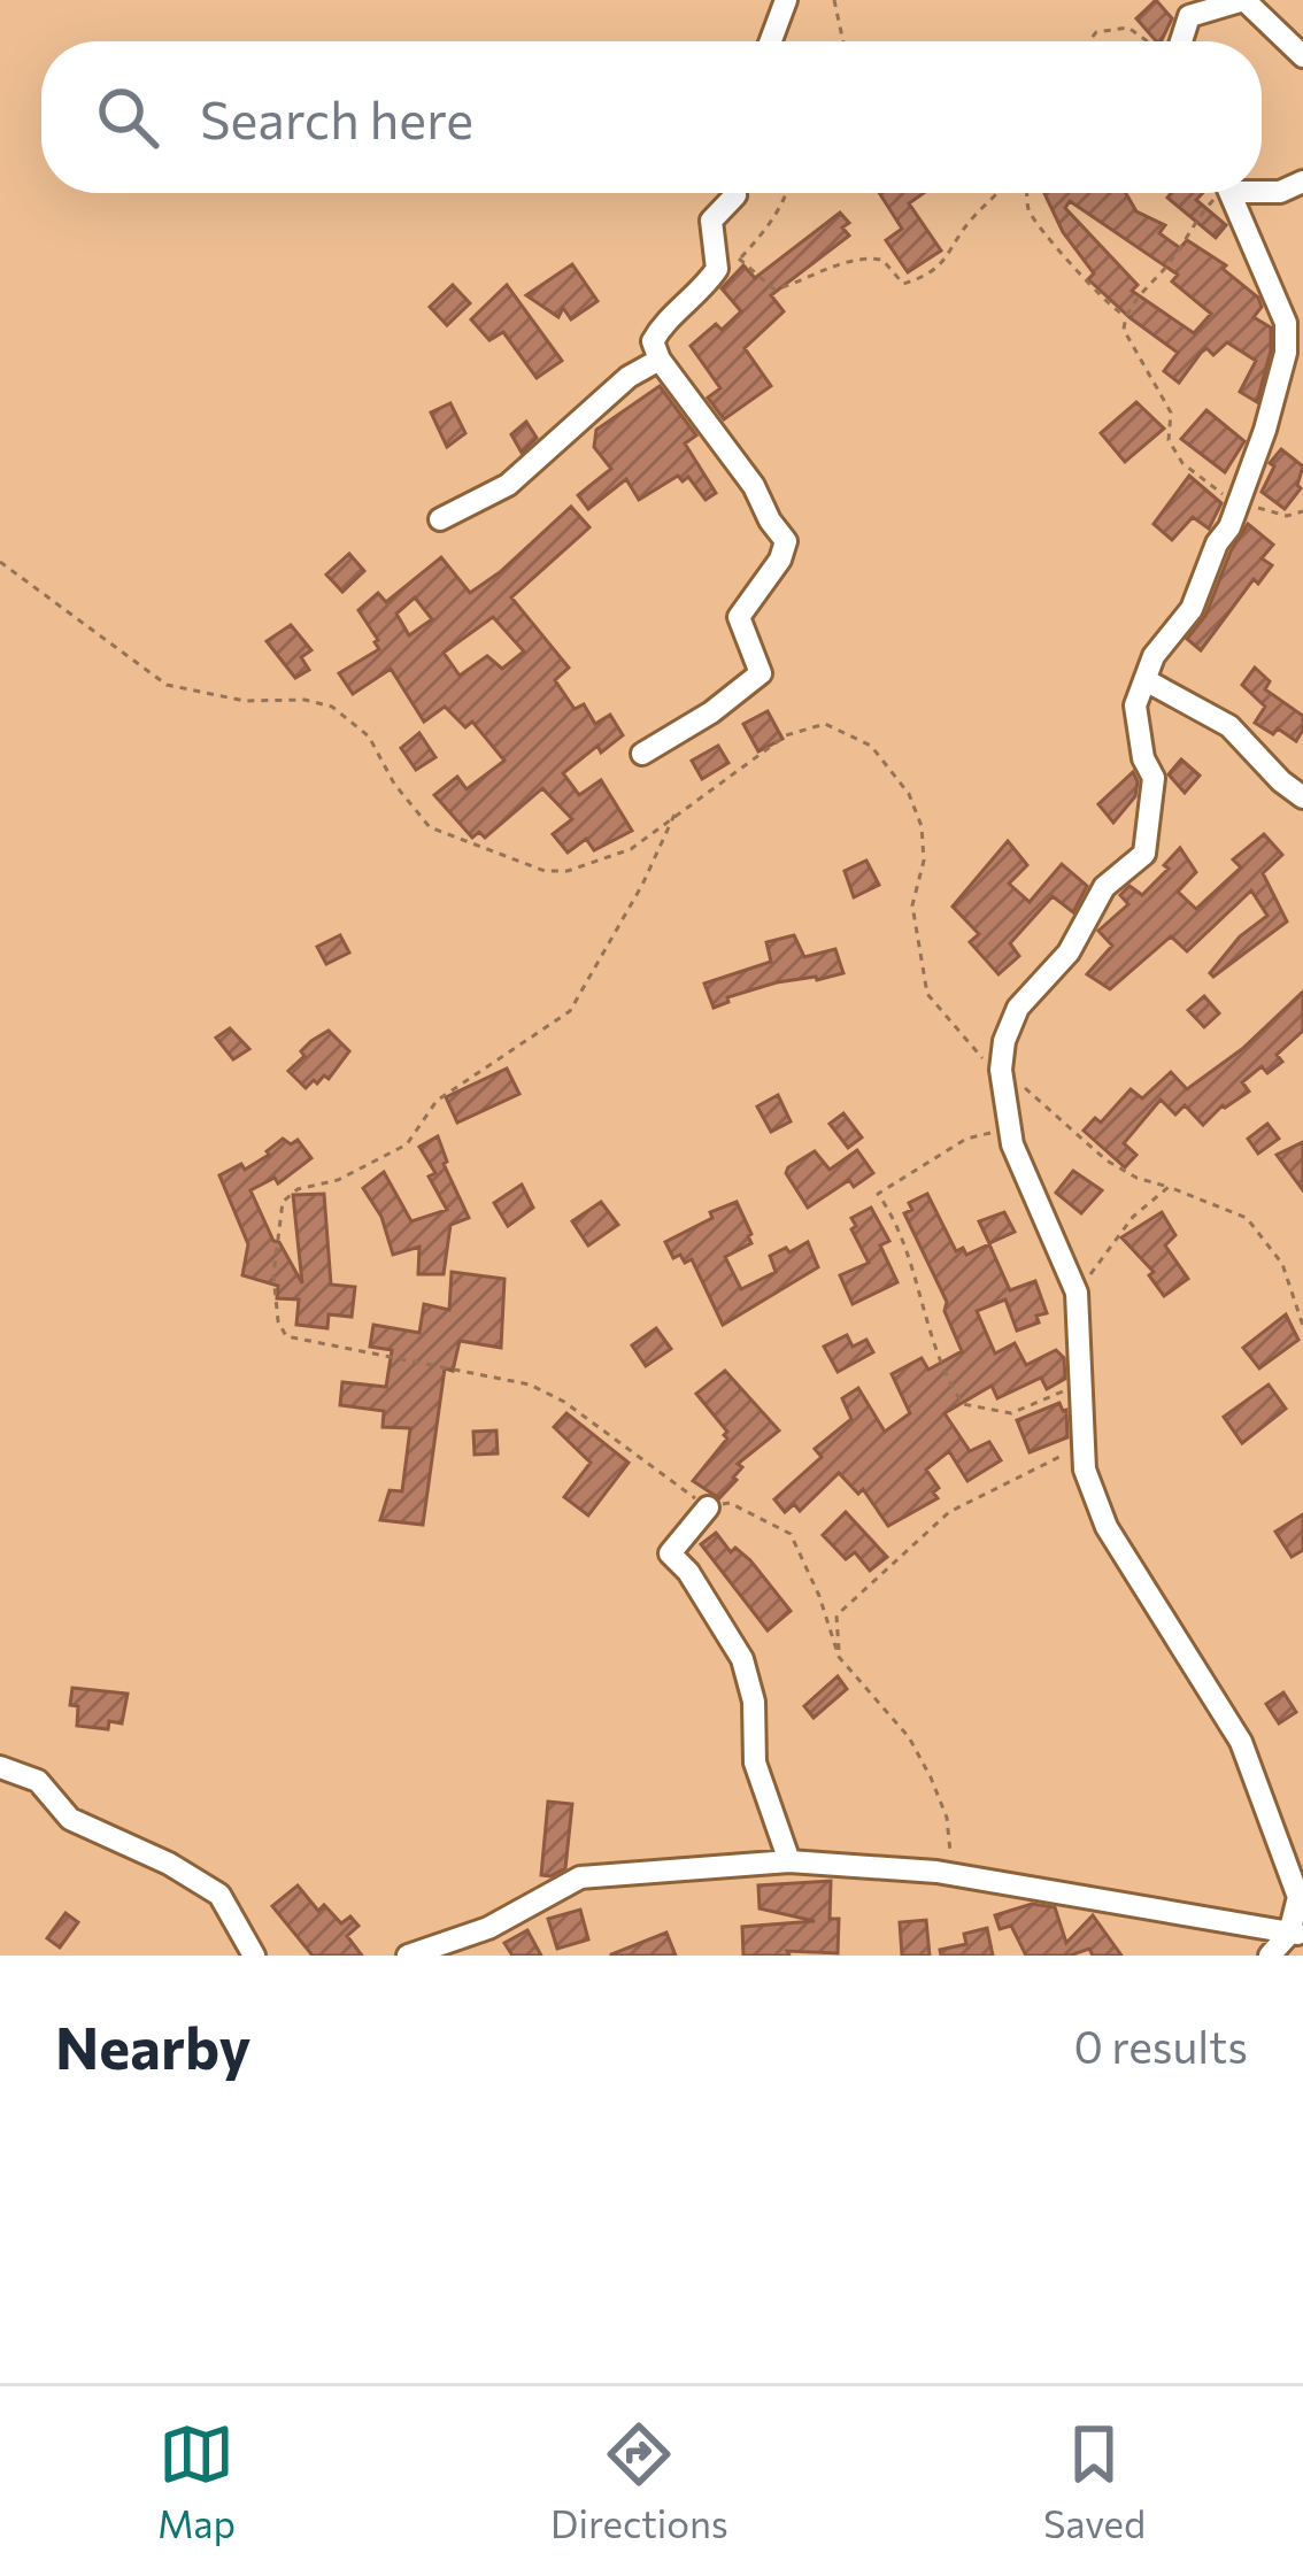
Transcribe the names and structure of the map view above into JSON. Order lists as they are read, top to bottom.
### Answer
{
  "page": {
    "search": "Search here",
    "heading": ["Nearby", "0 results"],
    "nav": ["Map", "Directions", "Saved"]
  }
}
